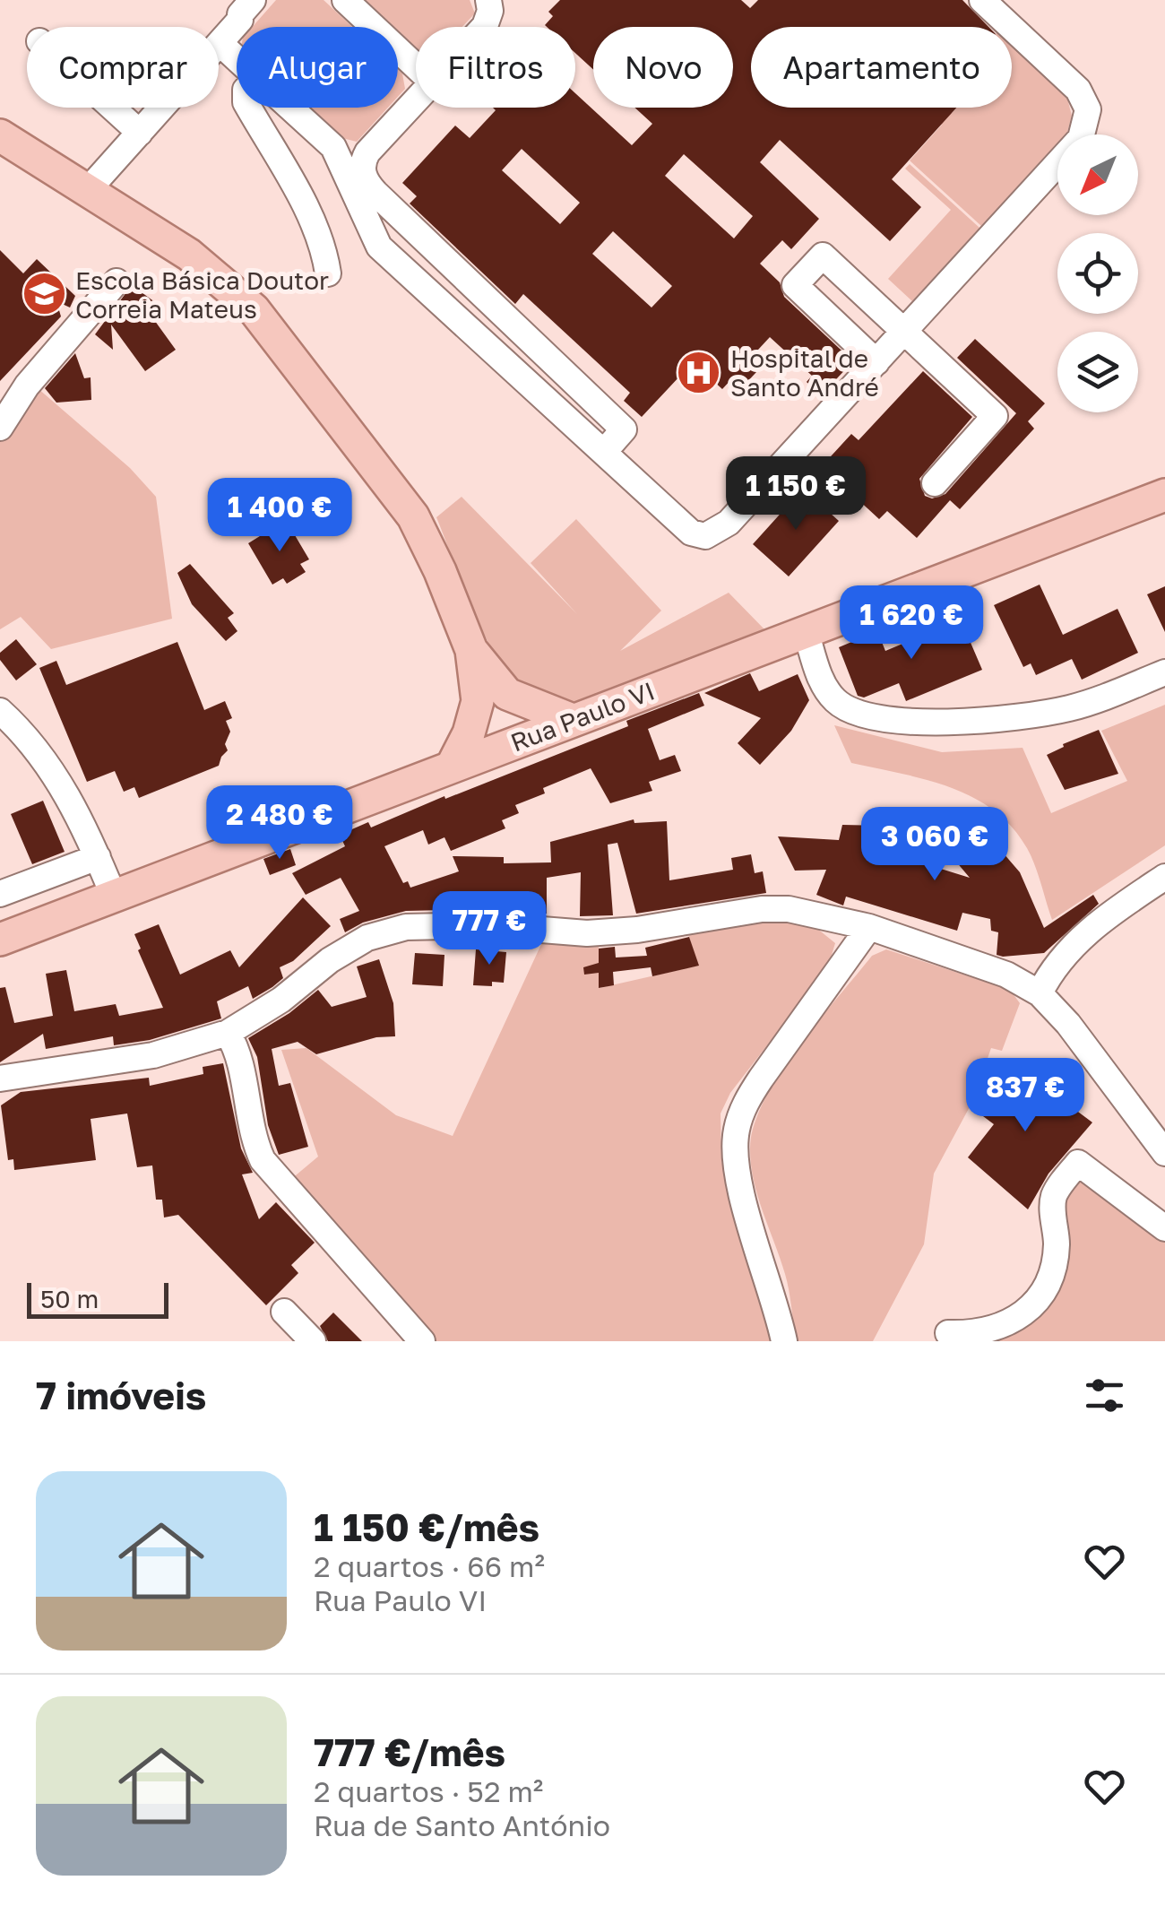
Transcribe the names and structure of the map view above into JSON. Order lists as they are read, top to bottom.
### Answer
{
  "streets": {
    "main road": ["Rua Paulo VI"]
  },
  "places": {
    "school or university": ["Escola Básica Doutor Correia Mateus"],
    "hospital": ["Hospital de Santo André"]
  },
  "scale_bar": "50 m",
  "north": "bottom left",
  "page": {
    "chip": [
      "Comprar",
      "Alugar",
      "Filtros",
      "Novo",
      "Apartamento"
    ],
    "price": [
      "1 150 €",
      "1 400 €",
      "1 620 €",
      "2 480 €",
      "3 060 €",
      "777 €",
      "837 €"
    ],
    "scale": "50 m",
    "heading": "7 imóveis",
    "list": [
      {
        "name": "1 150 €/mês",
        "note": "2 quartos · 66 m² · Rua Paulo VI"
      },
      {
        "name": "777 €/mês",
        "note": "2 quartos · 52 m² · Rua de Santo António"
      }
    ]
  }
}
